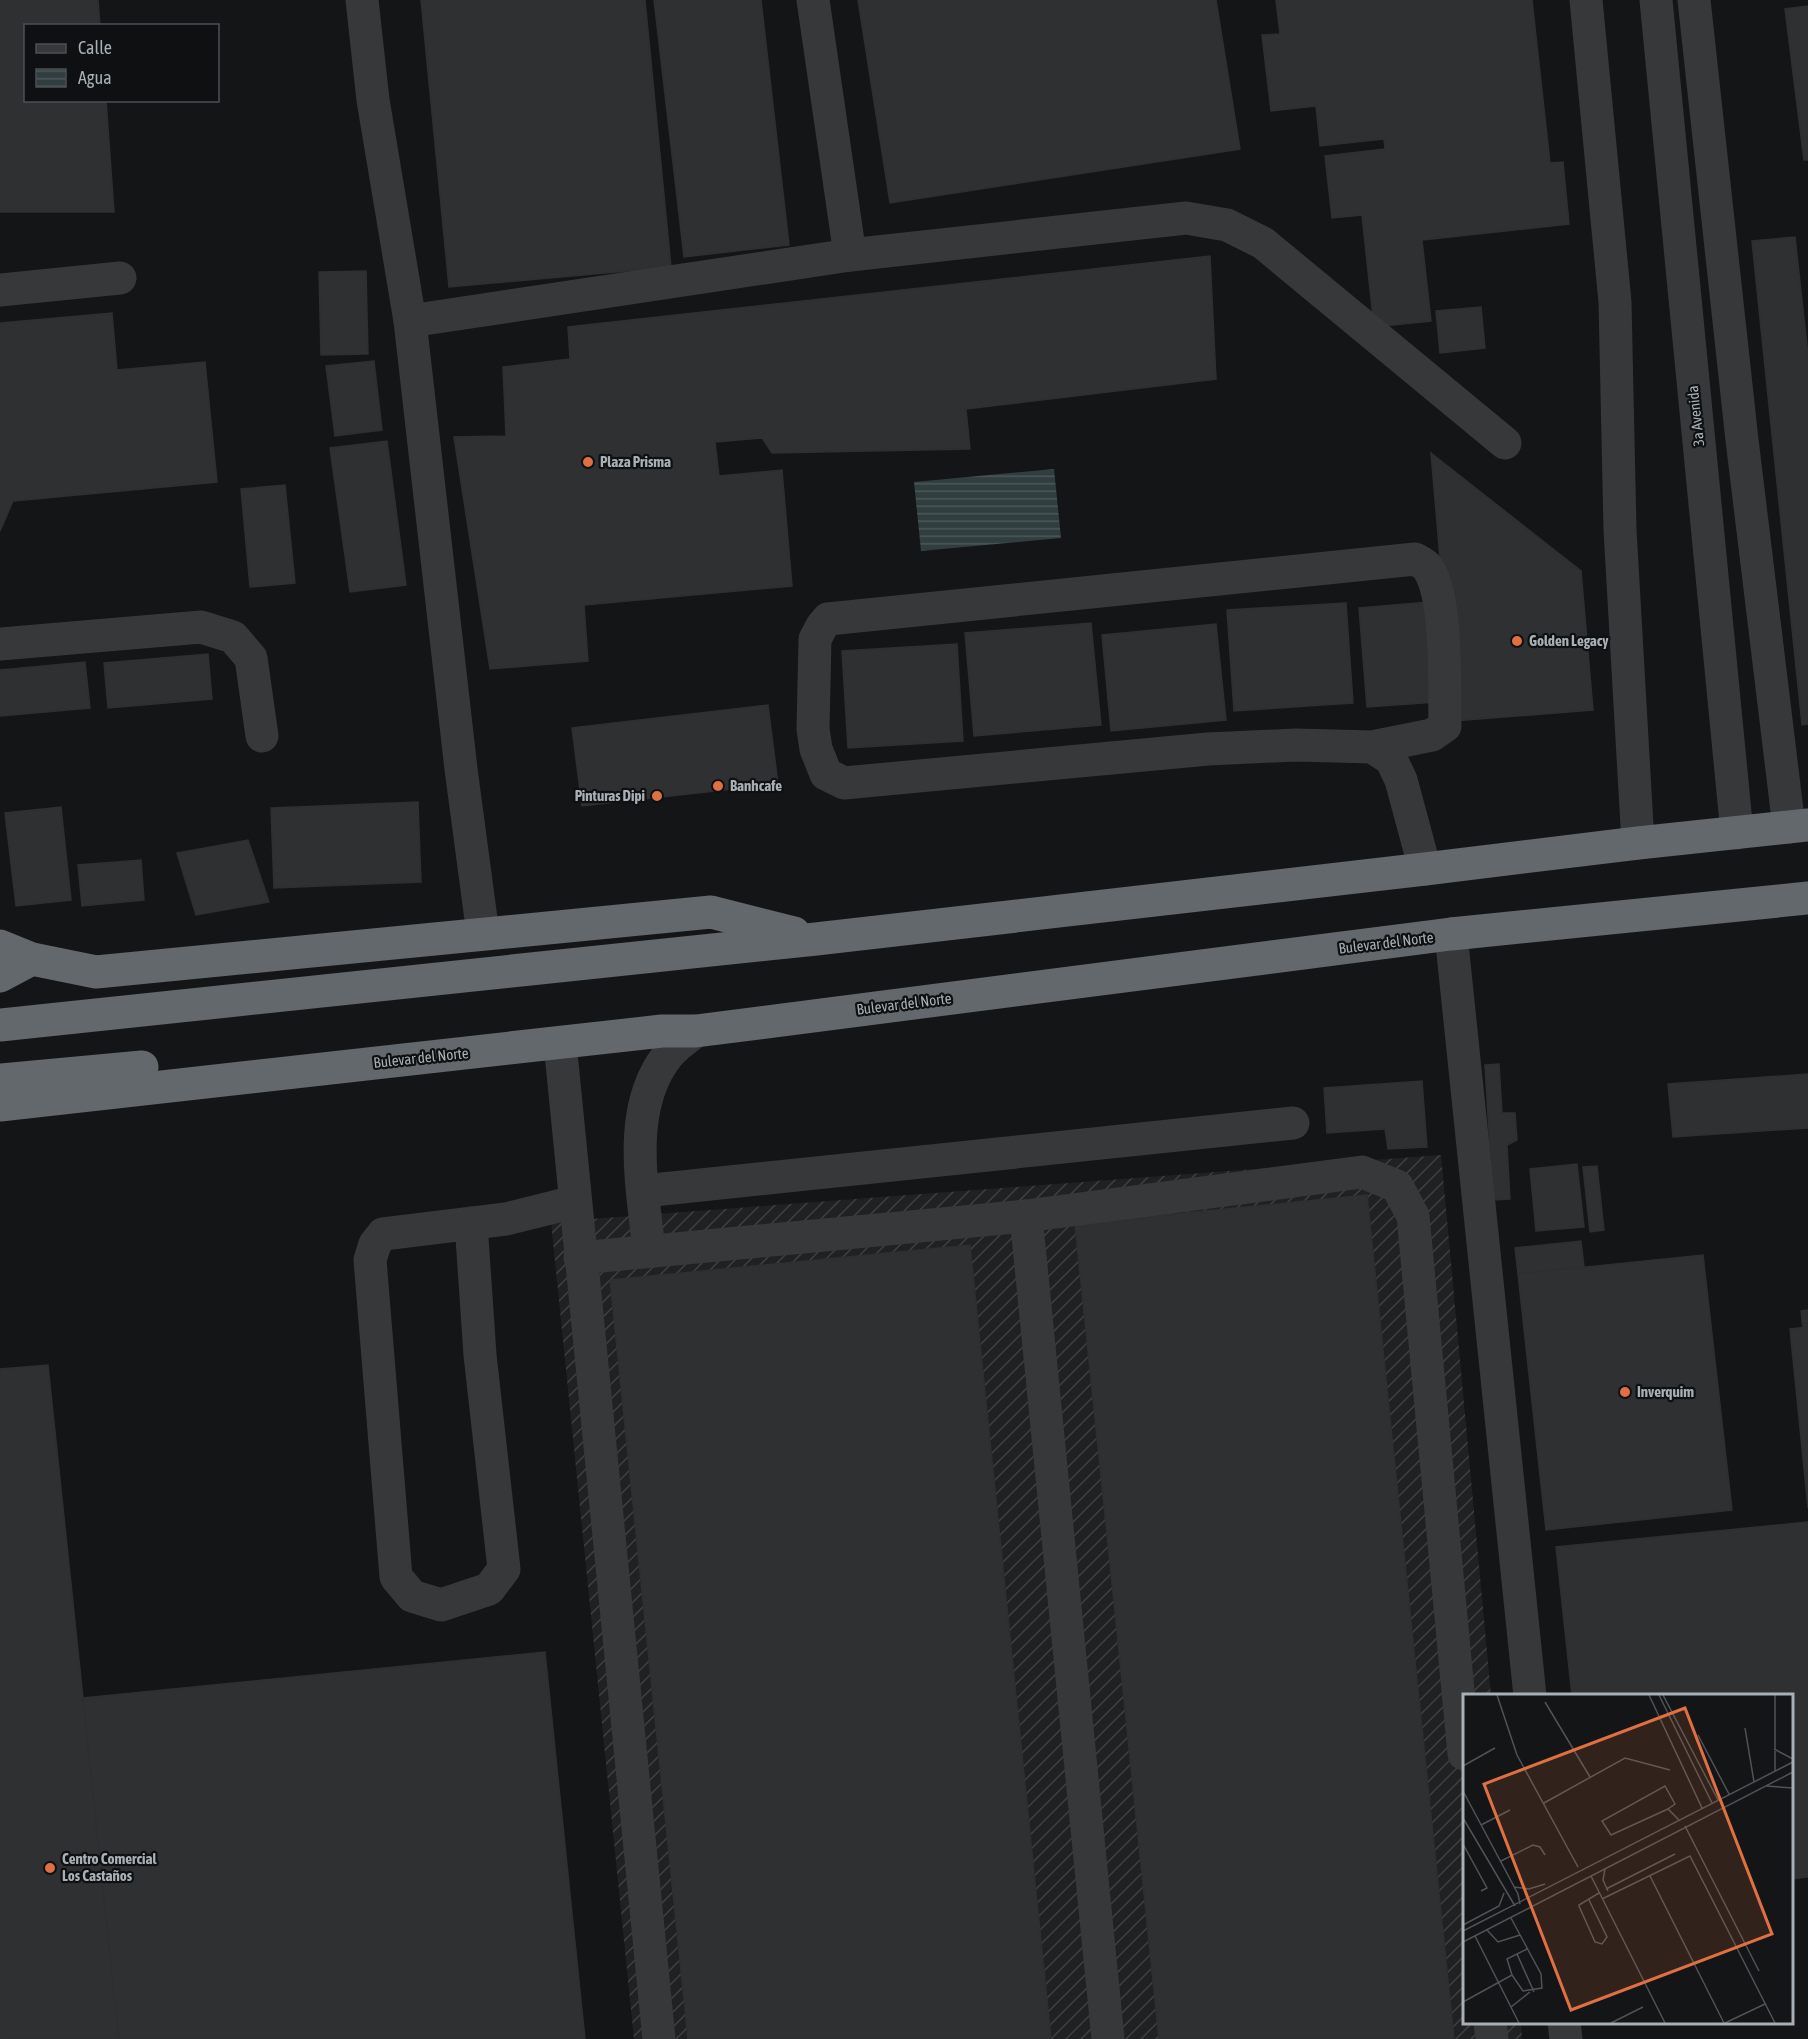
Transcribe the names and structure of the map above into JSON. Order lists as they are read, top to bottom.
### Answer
{
  "streets": {
    "highway": ["Bulevar del Norte"],
    "street": ["3a Avenida"]
  },
  "places": [
    "Plaza Prisma",
    "Golden Legacy",
    "Banhcafe",
    "Pinturas Dipi",
    "Inverquim",
    "Centro Comercial Los Castaños"
  ],
  "legend": ["Calle", "Agua"]
}
